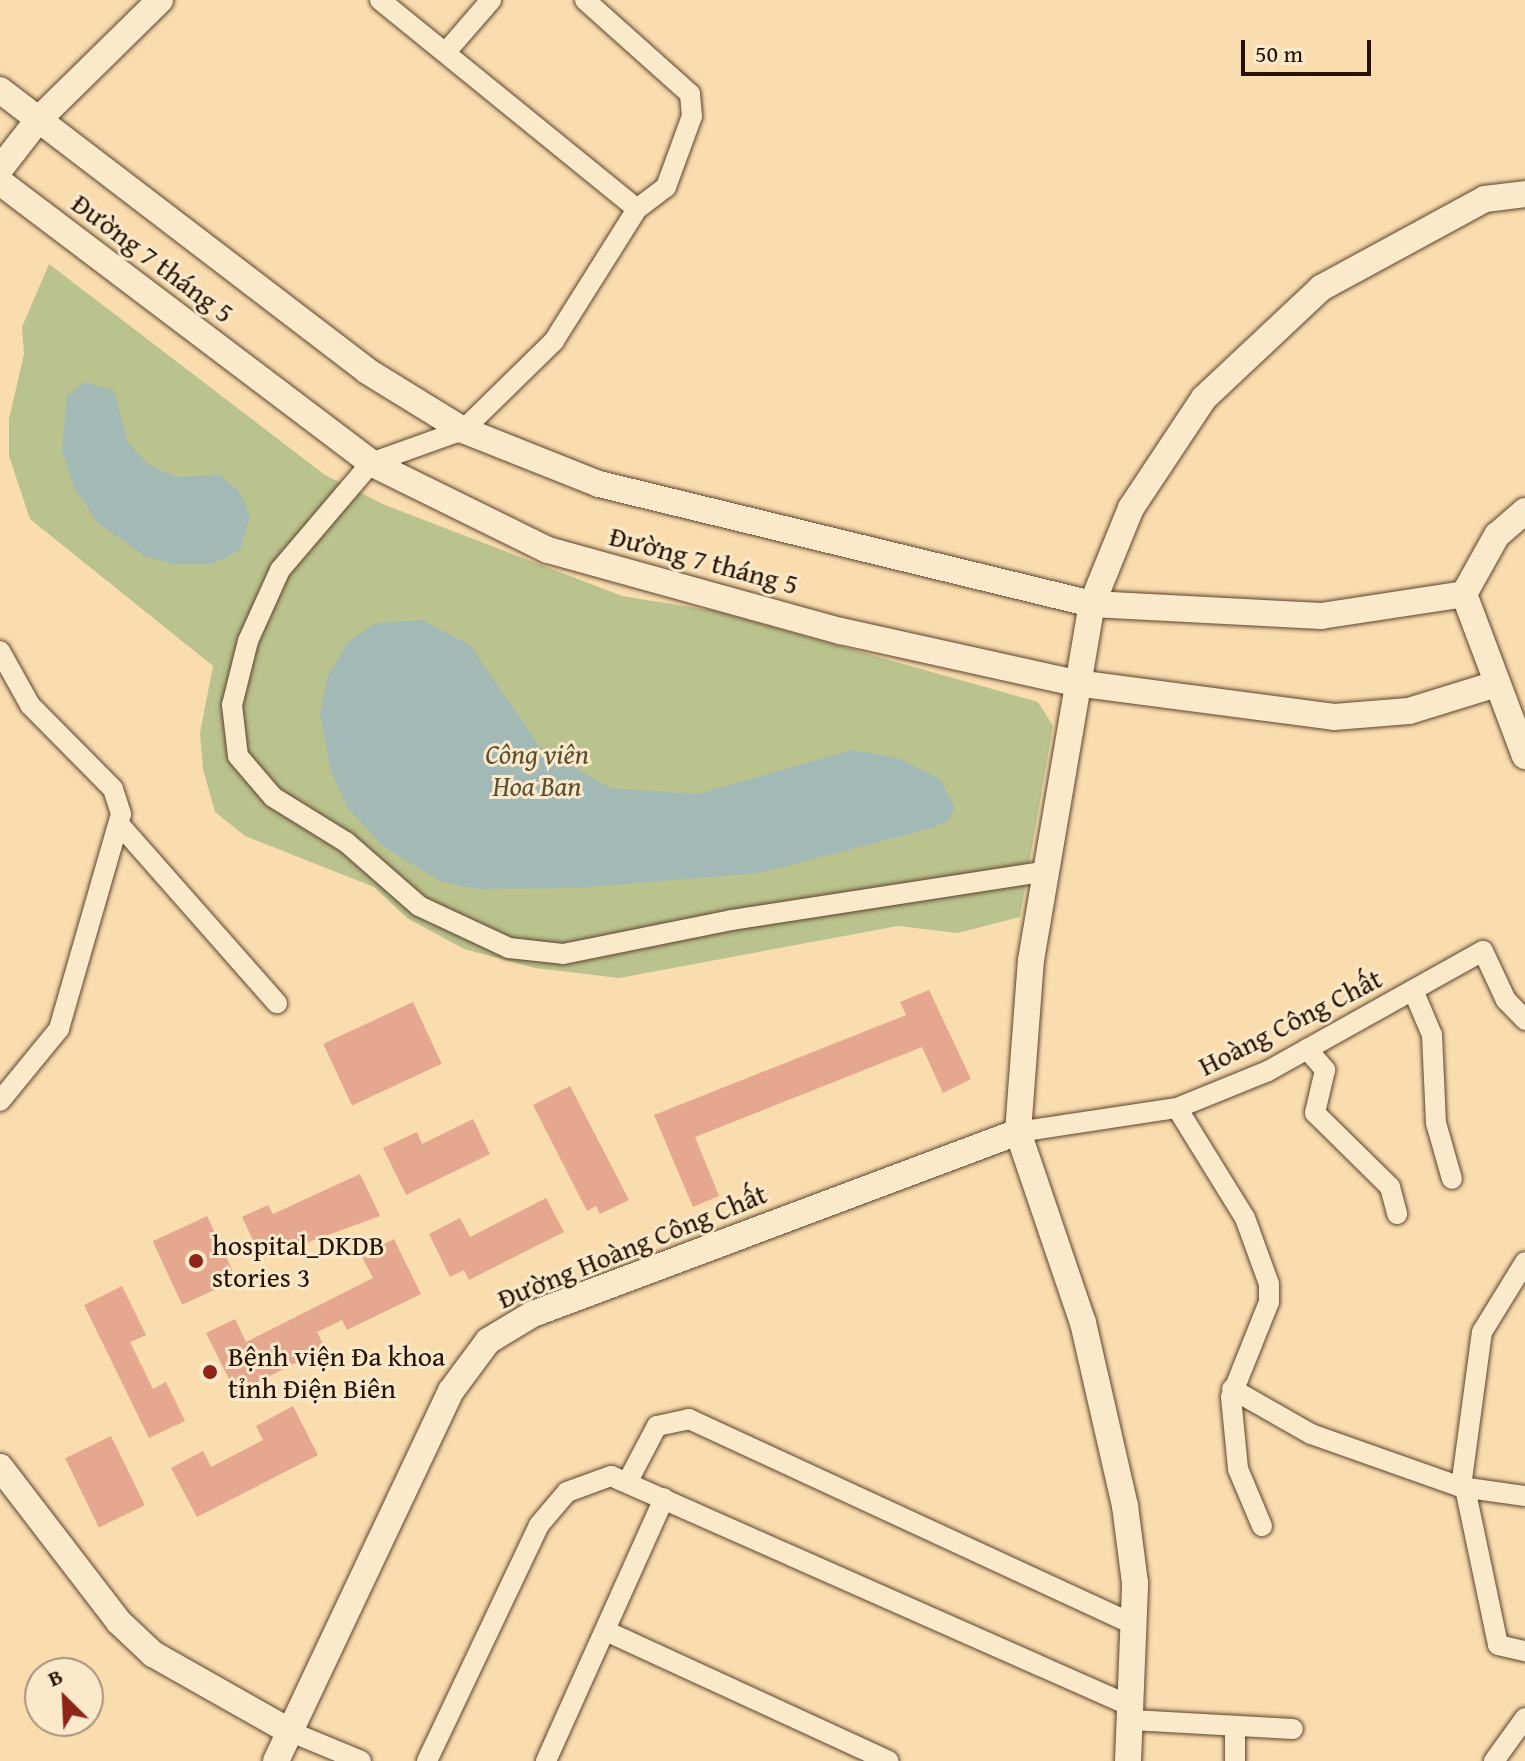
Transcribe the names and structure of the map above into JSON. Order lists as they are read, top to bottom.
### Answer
{
  "streets": {
    "street": ["Đường 7 tháng 5", "Hoàng Công Chất", "Đường Hoàng Công Chất"]
  },
  "crossings": [
    ["Hoàng Công Chất", "Đường Hoàng Công Chất"]
  ],
  "parks": ["Công viên Hoa Ban"],
  "places": ["hospital_DKDB stories 3", "Bệnh viện Đa khoa tỉnh Điện Biên"],
  "scale_bar": "50 m",
  "north": "top left"
}
